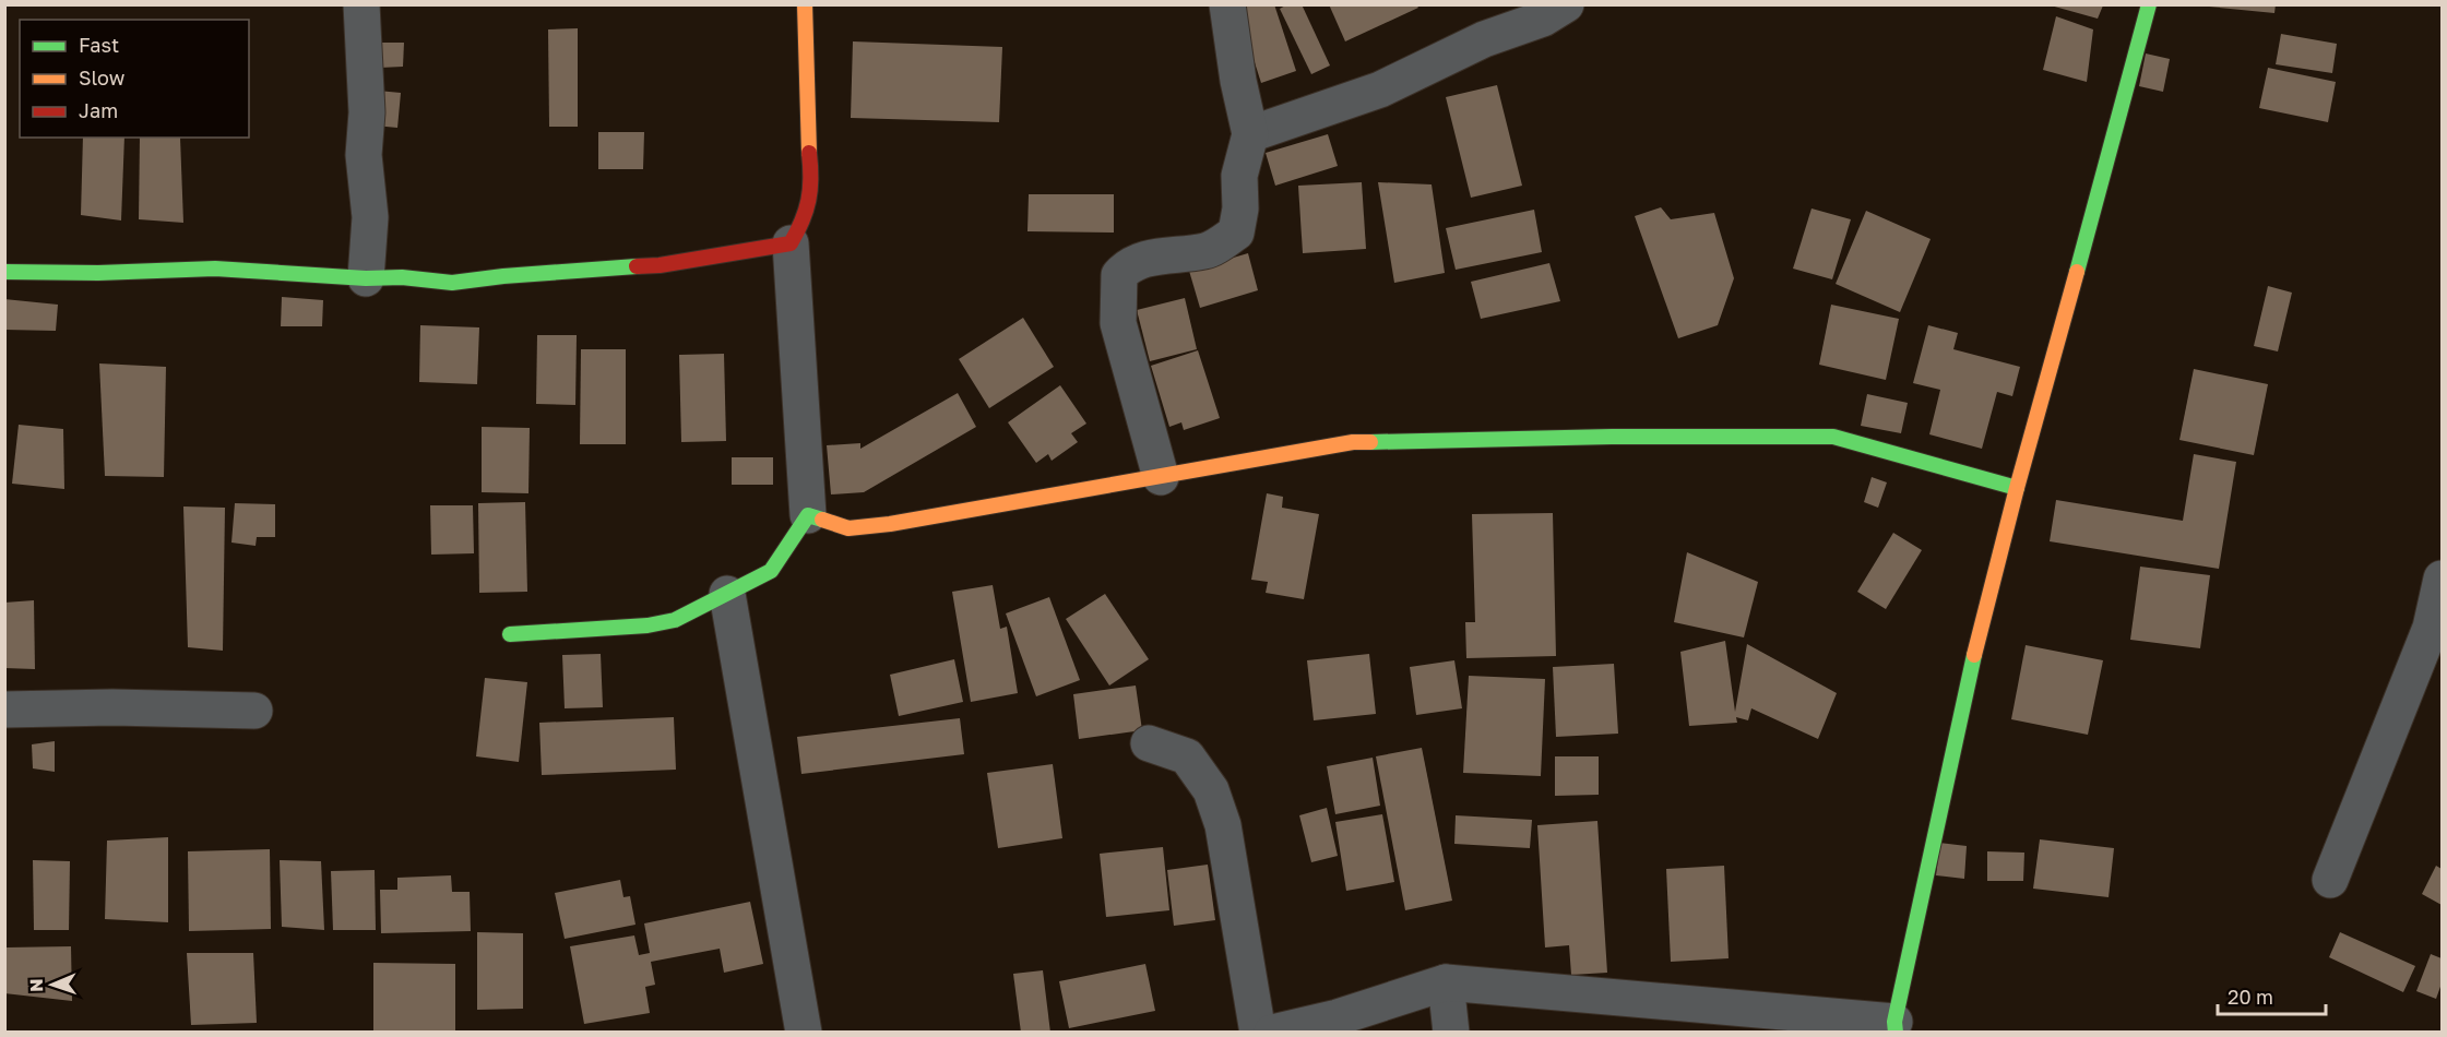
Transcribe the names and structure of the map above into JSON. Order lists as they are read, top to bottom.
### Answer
{
  "legend": ["Fast", "Slow", "Jam"],
  "scale_bar": "20 m",
  "north": "left"
}
